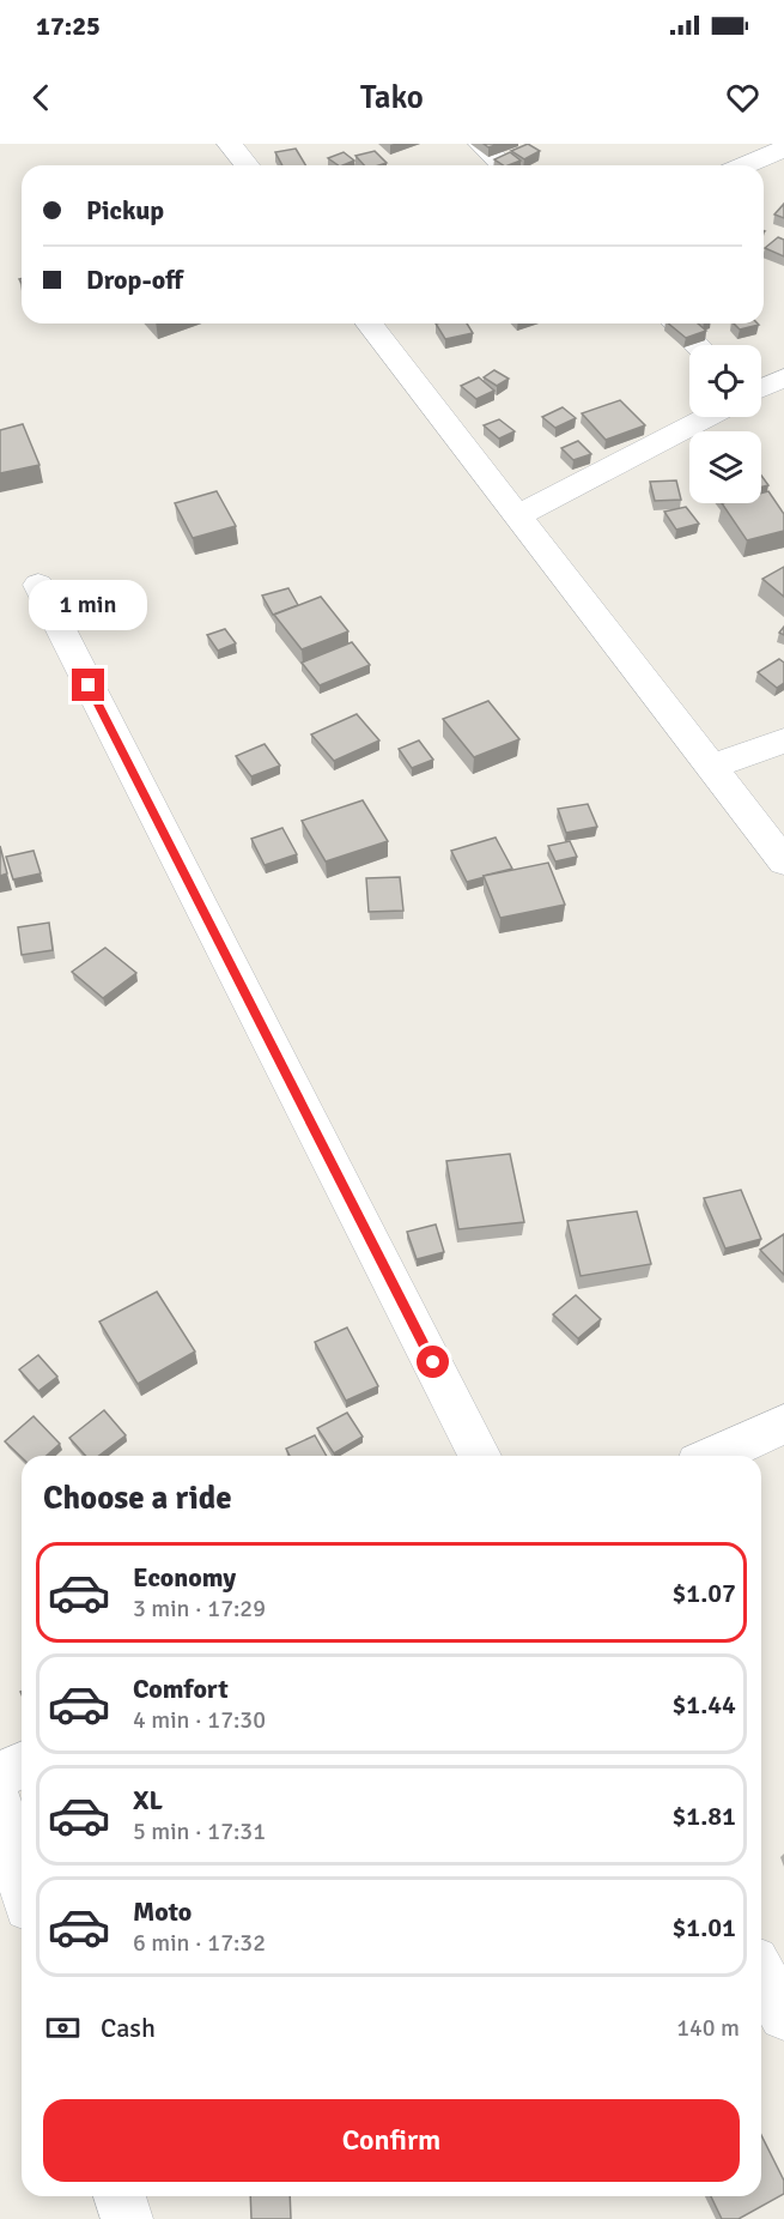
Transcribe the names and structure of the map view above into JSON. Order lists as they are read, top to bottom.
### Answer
{
  "page": {
    "status": "17:25",
    "header": "Tako",
    "banner": ["Pickup", "Drop-off"],
    "bubble": "1 min",
    "heading": "Choose a ride",
    "list": [
      {
        "name": "Economy",
        "note": "3 min · 17:29",
        "value": "$1.07"
      },
      {
        "name": "Comfort",
        "note": "4 min · 17:30",
        "value": "$1.44"
      },
      {
        "name": "XL",
        "note": "5 min · 17:31",
        "value": "$1.81"
      },
      {
        "name": "Moto",
        "note": "6 min · 17:32",
        "value": "$1.01"
      }
    ],
    "pay": ["Cash", "140 m"],
    "buttons": "Confirm"
  }
}
